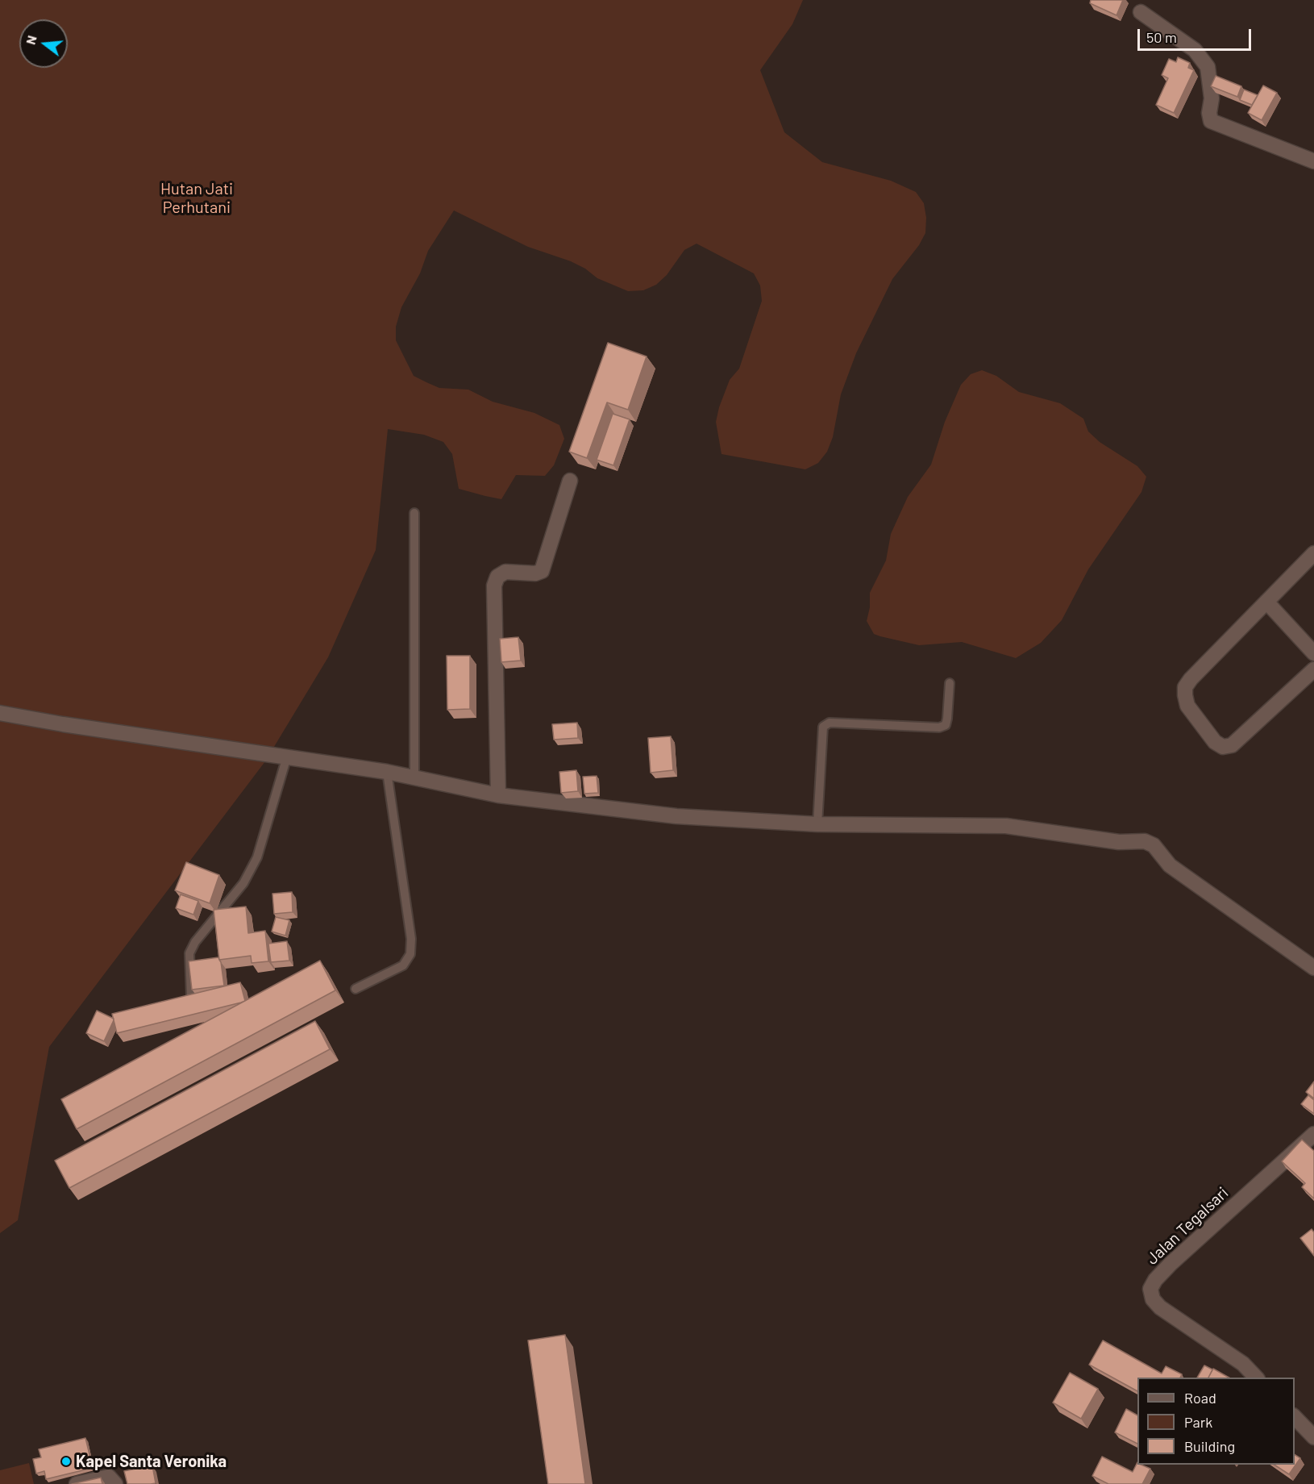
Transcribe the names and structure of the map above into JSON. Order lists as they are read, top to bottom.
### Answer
{
  "streets": {
    "street": ["Jalan Tegalsari"]
  },
  "parks": ["Hutan Jati Perhutani"],
  "places": ["Kapel Santa Veronika"],
  "legend": ["Road", "Park", "Building"],
  "scale_bar": "50 m",
  "north": "left"
}
